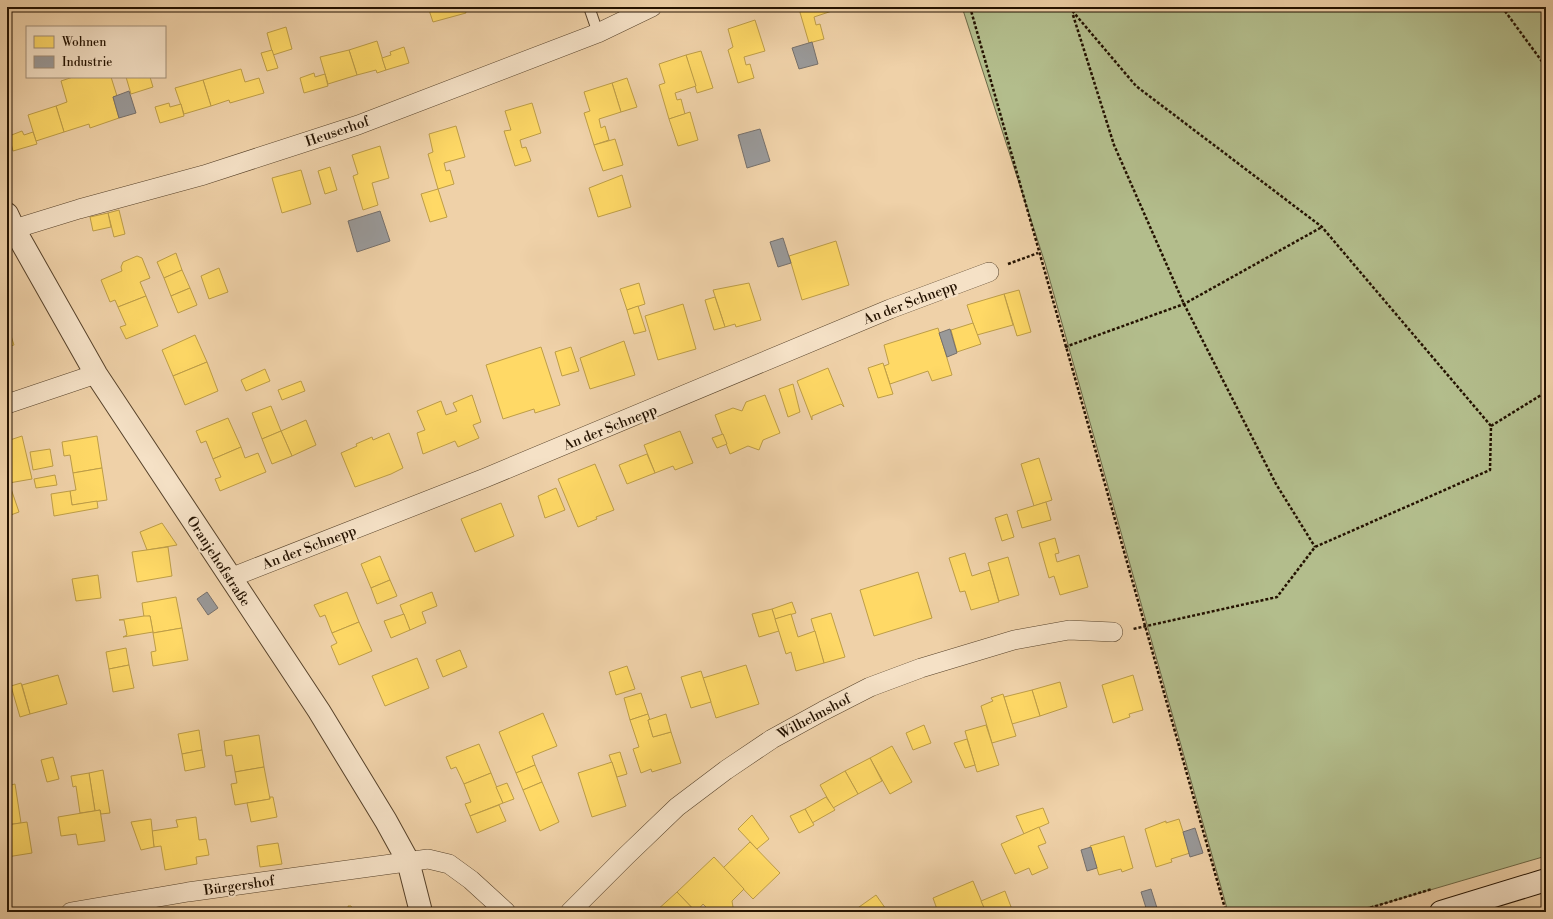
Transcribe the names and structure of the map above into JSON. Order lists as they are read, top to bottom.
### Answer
{
  "streets": {
    "street": [
      "Heuserhof",
      "An der Schnepp",
      "Oranjehofstraße",
      "Wilhelmshof",
      "Bürgershof"
    ]
  },
  "crossings": [
    ["Heuserhof", "Oranjehofstraße"],
    ["An der Schnepp", "Oranjehofstraße"],
    ["Oranjehofstraße", "Bürgershof"]
  ],
  "legend": ["Wohnen", "Industrie"]
}
